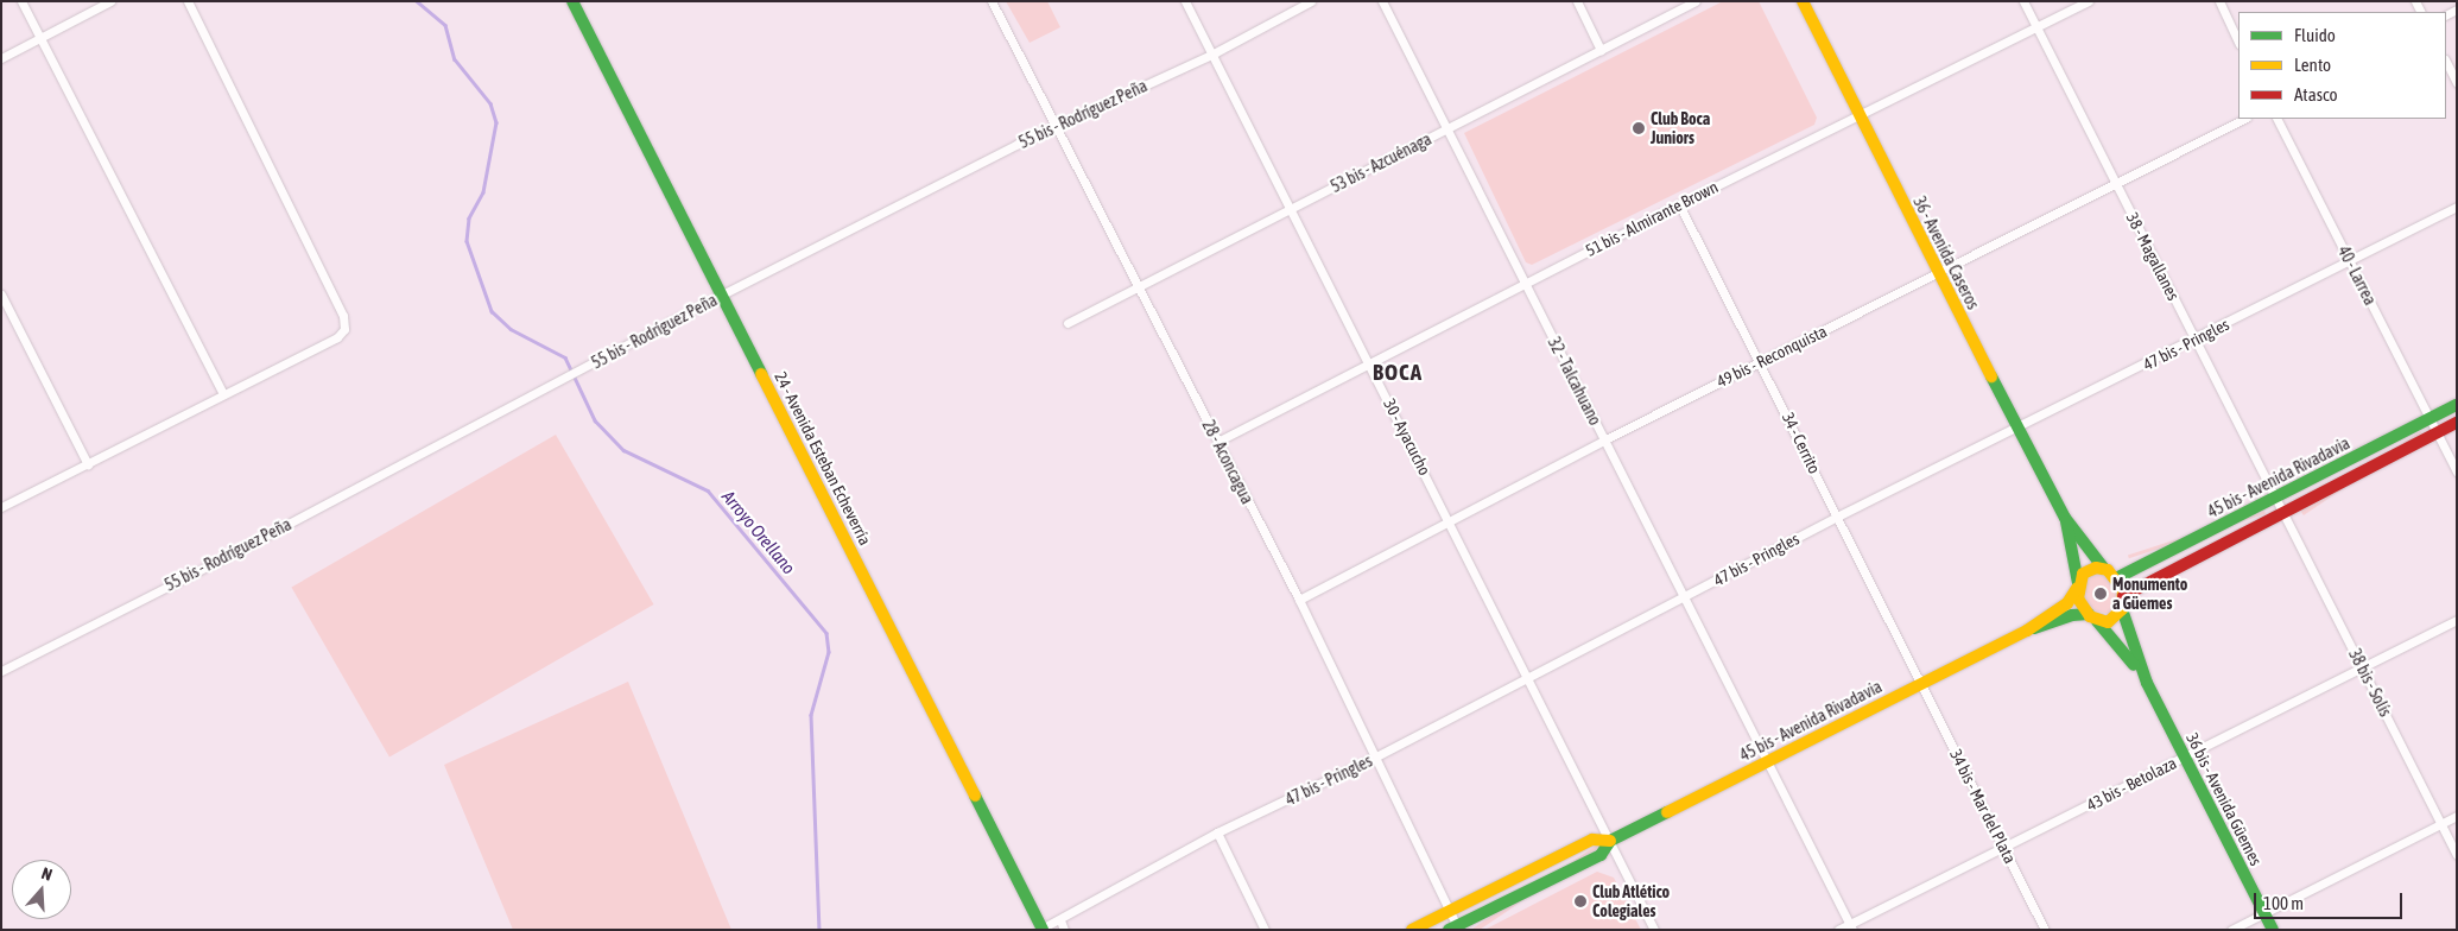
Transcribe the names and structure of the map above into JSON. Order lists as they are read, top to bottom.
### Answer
{
  "streets": {
    "main road": [
      "36 - Avenida Caseros",
      "24 - Avenida Esteban Echeverría",
      "45 bis - Avenida Rivadavia",
      "36 bis - Avenida Güemes"
    ],
    "street": [
      "55 bis - Rodríguez Peña",
      "53 bis - Azcuénaga",
      "51 bis - Almirante Brown",
      "38 - Magallanes",
      "40 - Larrea",
      "47 bis - Pringles",
      "49 bis - Reconquista",
      "32 - Talcahuano",
      "30 - Ayacucho",
      "34 - Cerrito",
      "28 - Aconcagua",
      "38 bis - Solís",
      "43 bis - Betolaza",
      "34 bis - Mar del Plata"
    ]
  },
  "crossings": [
    ["55 bis - Rodríguez Peña", "30 - Ayacucho"],
    ["55 bis - Rodríguez Peña", "24 - Avenida Esteban Echeverría"],
    ["55 bis - Rodríguez Peña", "28 - Aconcagua"],
    ["53 bis - Azcuénaga", "32 - Talcahuano"],
    ["53 bis - Azcuénaga", "30 - Ayacucho"],
    ["53 bis - Azcuénaga", "28 - Aconcagua"],
    ["51 bis - Almirante Brown", "36 - Avenida Caseros"],
    ["51 bis - Almirante Brown", "38 - Magallanes"],
    ["51 bis - Almirante Brown", "32 - Talcahuano"],
    ["51 bis - Almirante Brown", "30 - Ayacucho"],
    ["51 bis - Almirante Brown", "34 - Cerrito"],
    ["51 bis - Almirante Brown", "28 - Aconcagua"],
    ["36 - Avenida Caseros", "47 bis - Pringles"],
    ["36 - Avenida Caseros", "49 bis - Reconquista"],
    ["36 - Avenida Caseros", "45 bis - Avenida Rivadavia"],
    ["36 - Avenida Caseros", "36 bis - Avenida Güemes"],
    ["38 - Magallanes", "47 bis - Pringles"],
    ["38 - Magallanes", "49 bis - Reconquista"],
    ["38 - Magallanes", "45 bis - Avenida Rivadavia"],
    ["38 - Magallanes", "38 bis - Solís"],
    ["40 - Larrea", "47 bis - Pringles"],
    ["40 - Larrea", "45 bis - Avenida Rivadavia"],
    ["47 bis - Pringles", "32 - Talcahuano"],
    ["47 bis - Pringles", "30 - Ayacucho"],
    ["47 bis - Pringles", "34 - Cerrito"],
    ["47 bis - Pringles", "24 - Avenida Esteban Echeverría"],
    ["47 bis - Pringles", "28 - Aconcagua"],
    ["49 bis - Reconquista", "32 - Talcahuano"],
    ["49 bis - Reconquista", "30 - Ayacucho"],
    ["49 bis - Reconquista", "34 - Cerrito"],
    ["49 bis - Reconquista", "28 - Aconcagua"],
    ["32 - Talcahuano", "45 bis - Avenida Rivadavia"],
    ["32 - Talcahuano", "43 bis - Betolaza"],
    ["30 - Ayacucho", "45 bis - Avenida Rivadavia"],
    ["34 - Cerrito", "45 bis - Avenida Rivadavia"],
    ["34 - Cerrito", "34 bis - Mar del Plata"],
    ["28 - Aconcagua", "45 bis - Avenida Rivadavia"],
    ["45 bis - Avenida Rivadavia", "38 bis - Solís"],
    ["45 bis - Avenida Rivadavia", "36 bis - Avenida Güemes"],
    ["45 bis - Avenida Rivadavia", "34 bis - Mar del Plata"],
    ["38 bis - Solís", "43 bis - Betolaza"],
    ["43 bis - Betolaza", "36 bis - Avenida Güemes"],
    ["43 bis - Betolaza", "34 bis - Mar del Plata"]
  ],
  "districts": ["BOCA"],
  "water": ["Arroyo Orellano"],
  "places": ["Club Boca Juniors", "Monumento a Güemes", "Club Atlético Colegiales"],
  "legend": ["Fluido", "Lento", "Atasco"],
  "scale_bar": "100 m",
  "north": "top"
}
